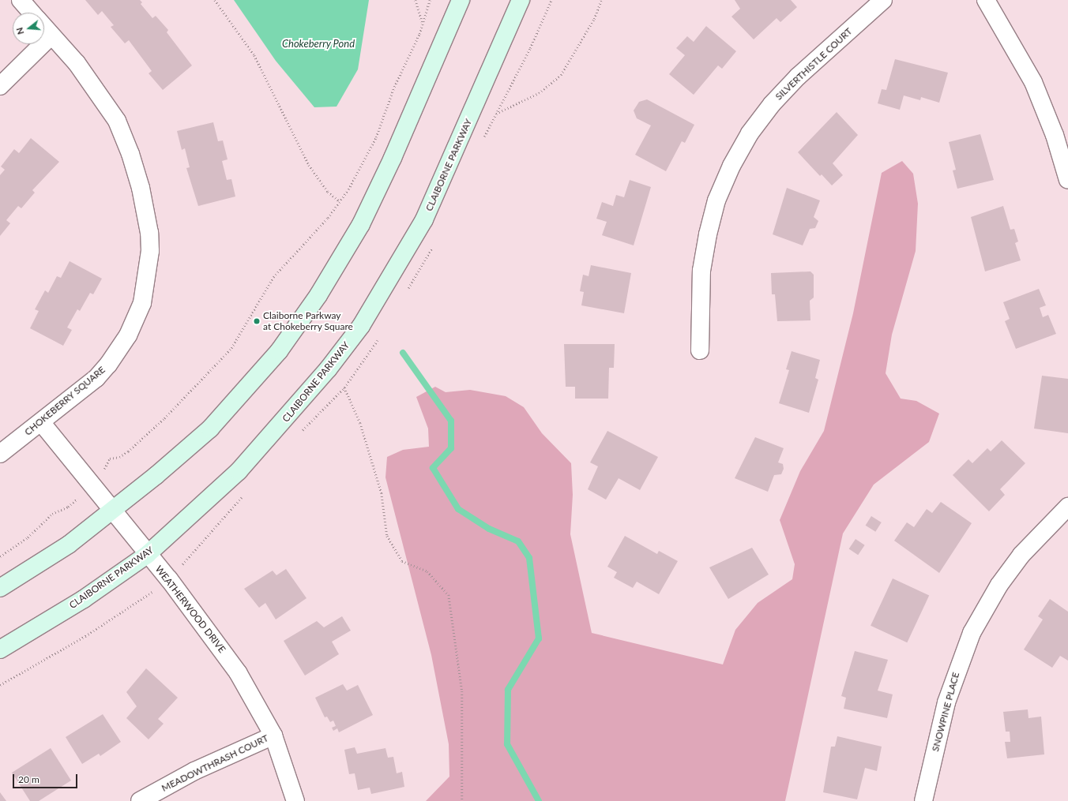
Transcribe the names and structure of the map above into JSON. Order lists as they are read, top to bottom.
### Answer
{
  "streets": {
    "main road": ["CLAIBORNE PARKWAY"],
    "street": [
      "SILVERTHISTLE COURT",
      "CHOKEBERRY SQUARE",
      "WEATHERWOOD DRIVE",
      "SNOWPINE PLACE",
      "MEADOWTHRASH COURT"
    ]
  },
  "crossings": [
    ["CLAIBORNE PARKWAY", "WEATHERWOOD DRIVE"],
    ["CHOKEBERRY SQUARE", "WEATHERWOOD DRIVE"],
    ["WEATHERWOOD DRIVE", "MEADOWTHRASH COURT"]
  ],
  "water": ["Chokeberry Pond"],
  "places": ["Claiborne Parkway at Chokeberry Square"],
  "scale_bar": "20 m",
  "north": "left"
}
